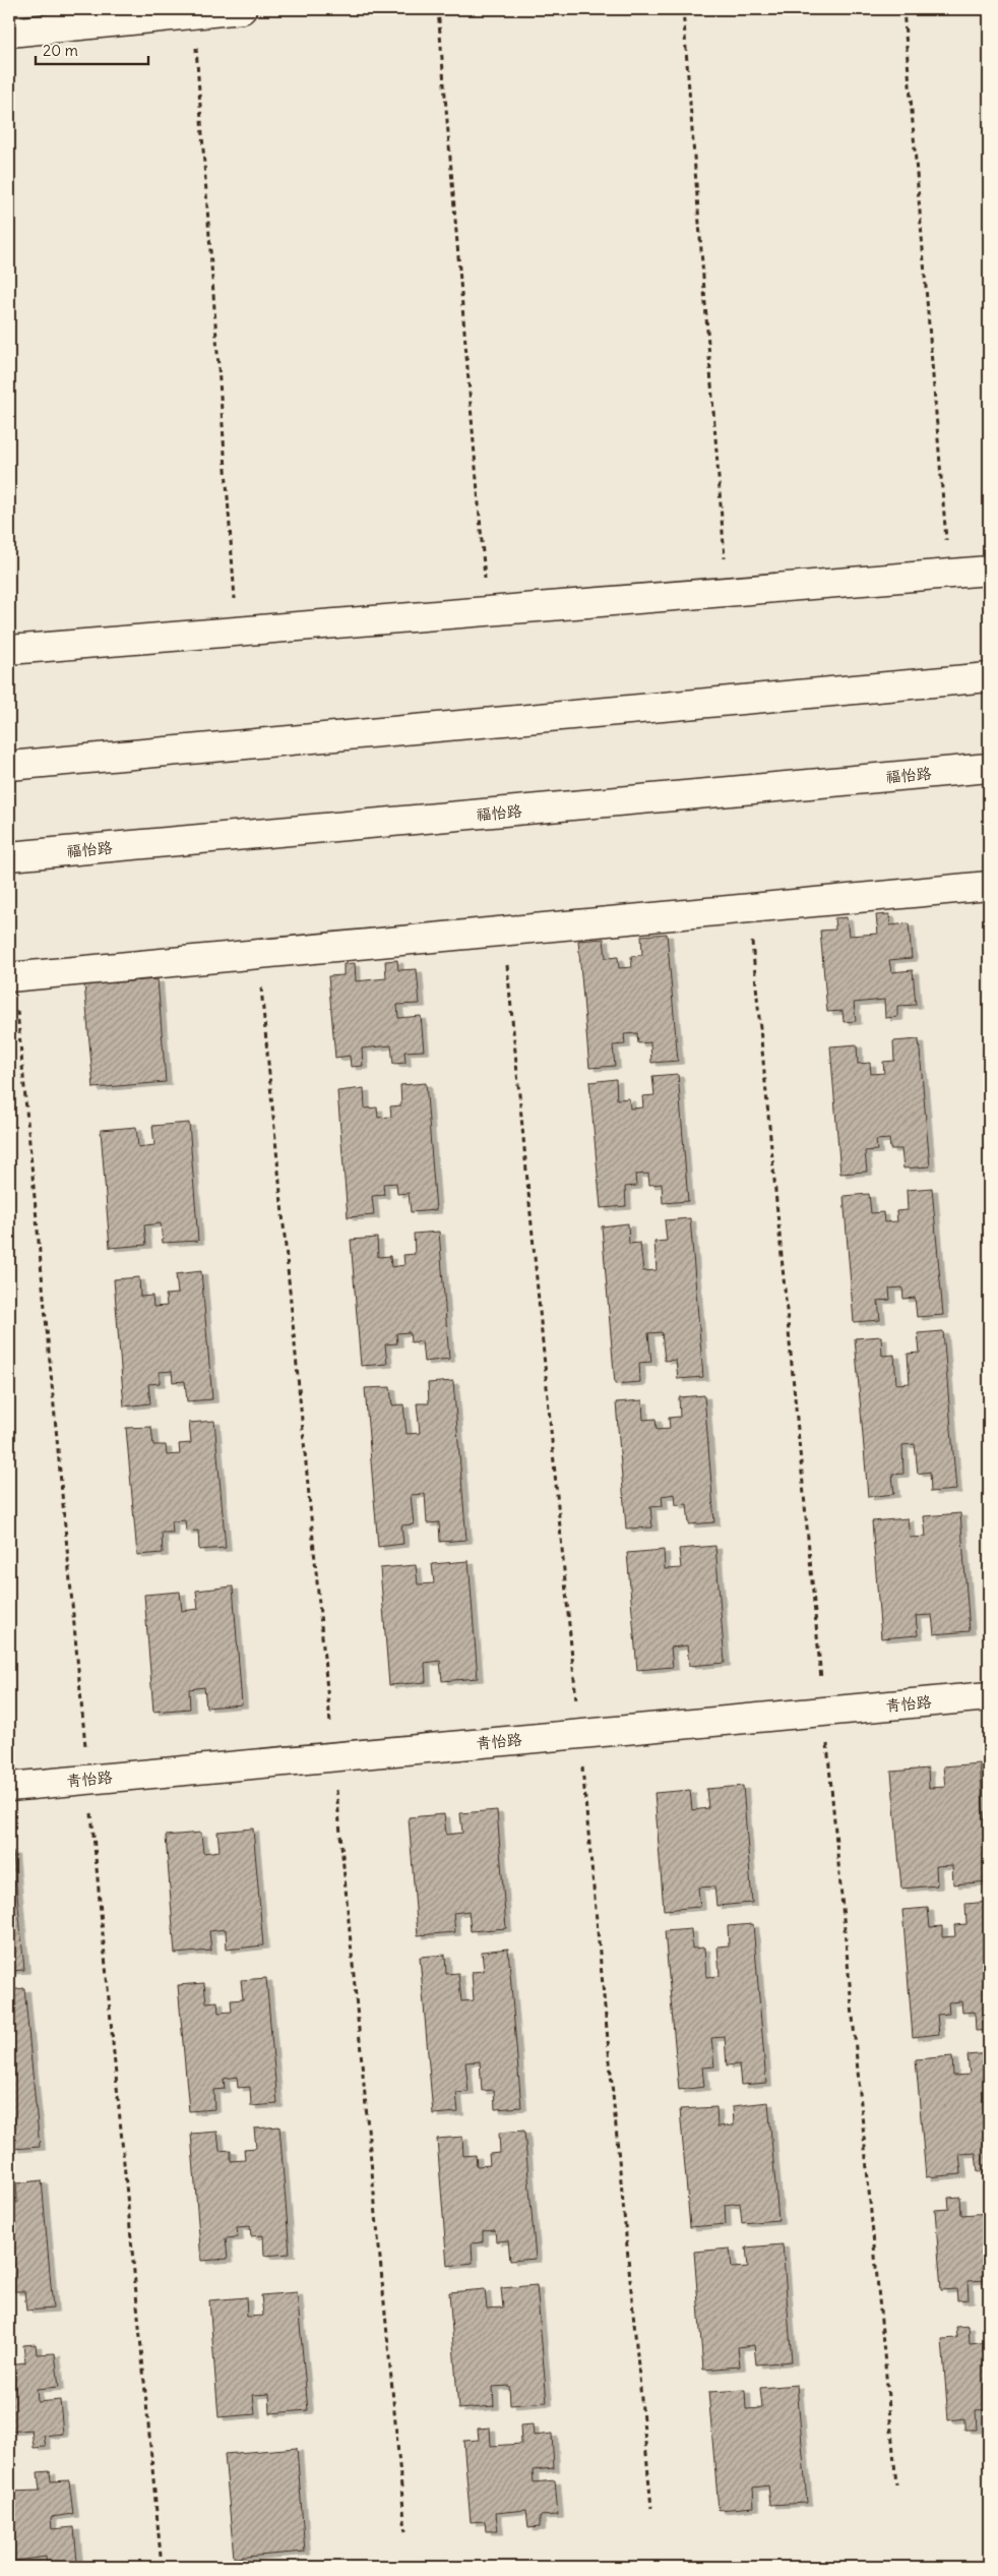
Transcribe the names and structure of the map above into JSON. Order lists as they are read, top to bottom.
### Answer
{
  "streets": {
    "street": ["福怡路", "青怡路"]
  },
  "scale_bar": "20 m"
}
